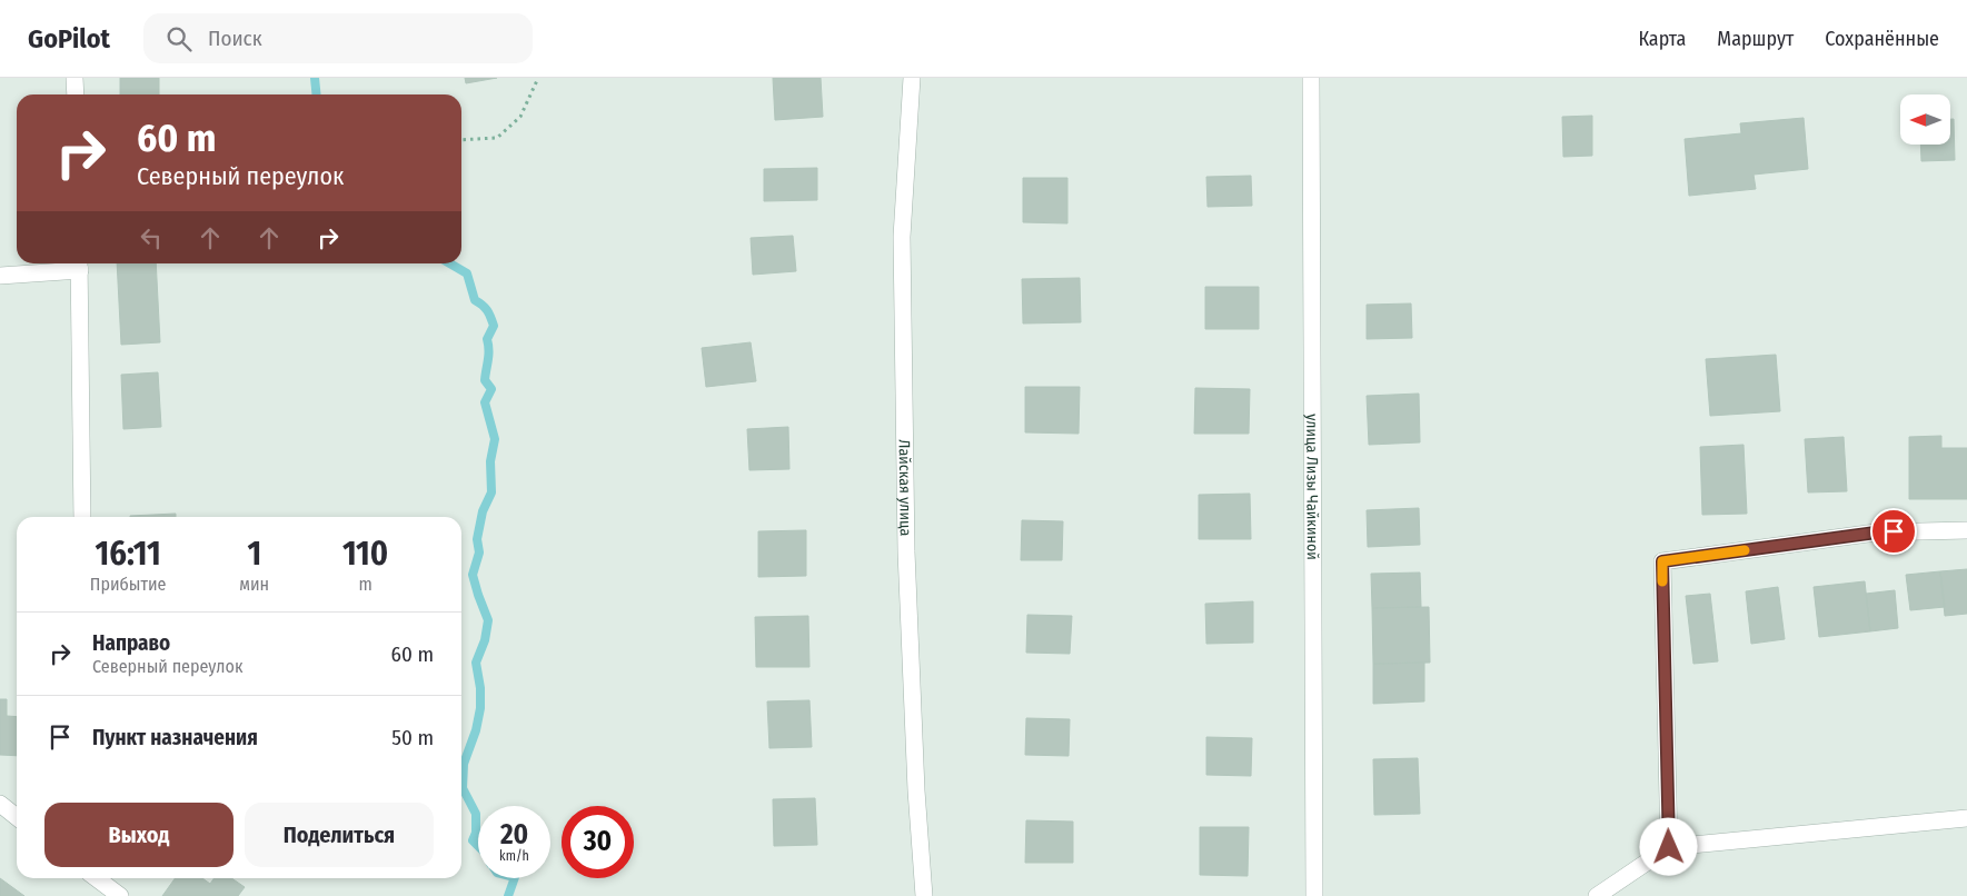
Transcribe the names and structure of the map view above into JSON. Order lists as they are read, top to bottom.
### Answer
{
  "streets": {
    "street": ["Лайская улица", "улица Лизы Чайкиной"]
  },
  "north": "left",
  "page": {
    "header": "GoPilot",
    "search": "Поиск",
    "nav": ["Карта", "Маршрут", "Сохранённые"],
    "turn": ["60 m", "Северный переулок"],
    "eta": [
      "16:11",
      "Прибытие",
      "1",
      "мин",
      "110",
      "m"
    ],
    "list": [
      {
        "name": "Направо",
        "note": "Северный переулок",
        "value": "60 m"
      },
      {
        "name": "Пункт назначения",
        "value": "50 m"
      }
    ],
    "buttons": ["Выход", "Поделиться"],
    "speed": "20 km/h",
    "limit": "30"
  }
}
